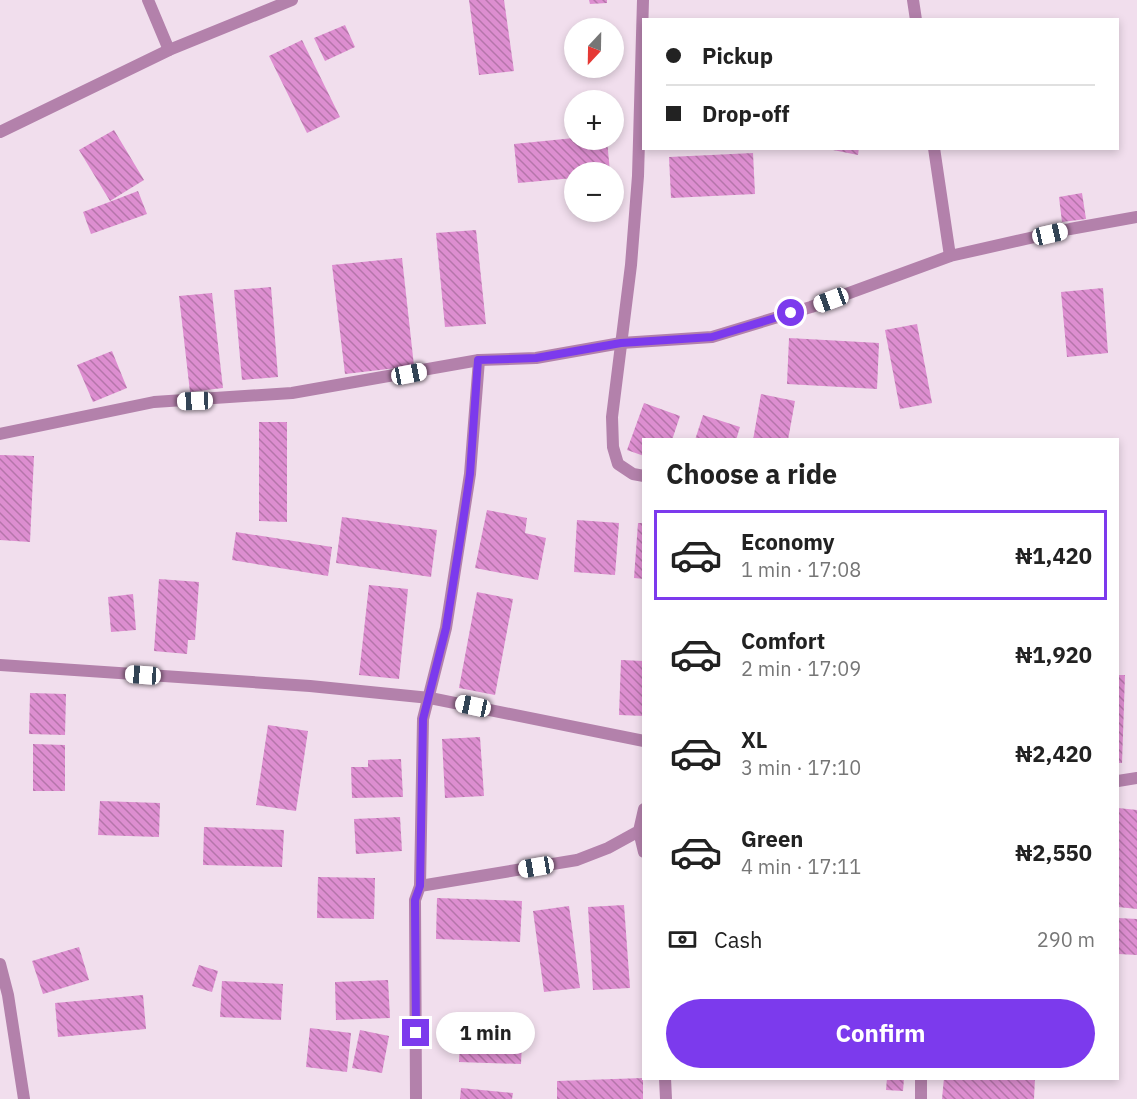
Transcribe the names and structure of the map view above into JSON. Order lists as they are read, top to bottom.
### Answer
{
  "north": "bottom",
  "page": {
    "map_buttons": ["+", "−"],
    "banner": ["Pickup", "Drop-off"],
    "heading": "Choose a ride",
    "list": [
      {
        "name": "Economy",
        "note": "1 min · 17:08",
        "value": "₦1,420"
      },
      {
        "name": "Comfort",
        "note": "2 min · 17:09",
        "value": "₦1,920"
      },
      {
        "name": "XL",
        "note": "3 min · 17:10",
        "value": "₦2,420"
      },
      {
        "name": "Green",
        "note": "4 min · 17:11",
        "value": "₦2,550"
      }
    ],
    "pay": ["Cash", "290 m"],
    "buttons": "Confirm",
    "bubble": "1 min"
  }
}
